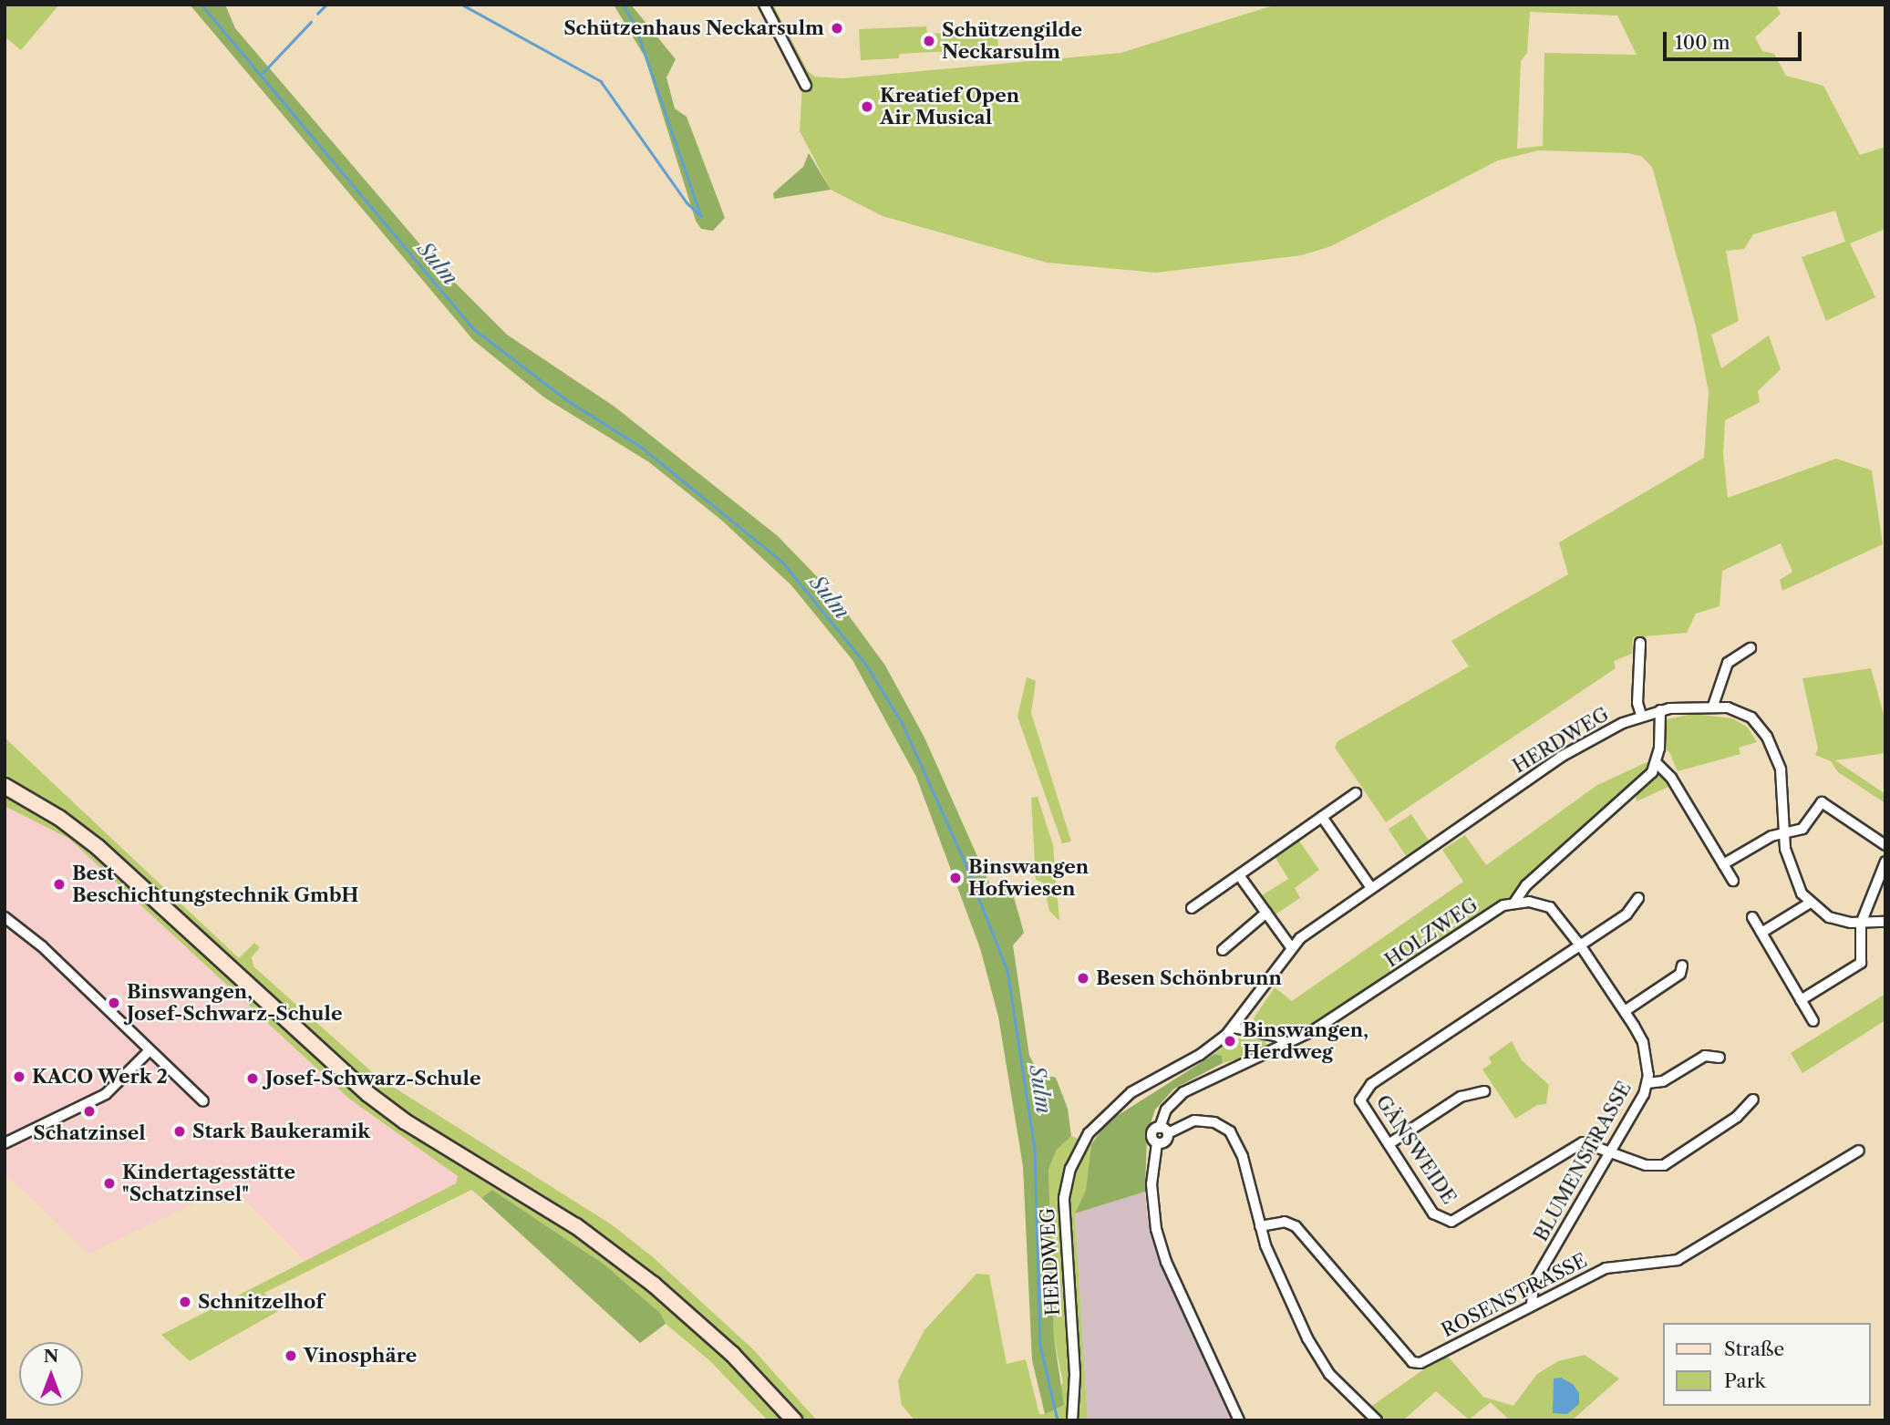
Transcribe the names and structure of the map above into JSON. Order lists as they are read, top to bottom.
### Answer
{
  "streets": {
    "street": [
      "HERDWEG",
      "HOLZWEG",
      "GÄNSWEIDE",
      "BLUMENSTRASSE",
      "ROSENSTRASSE"
    ]
  },
  "crossings": [
    ["HOLZWEG", "BLUMENSTRASSE"],
    ["GÄNSWEIDE", "BLUMENSTRASSE"],
    ["BLUMENSTRASSE", "ROSENSTRASSE"]
  ],
  "water": ["Sulm"],
  "places": [
    "Schützenhaus Neckarsulm",
    "Schützengilde Neckarsulm",
    "Kreatief Open Air Musical",
    "Binswangen Hofwiesen",
    "Best Beschichtungstechnik GmbH",
    "Besen Schönbrunn",
    "Binswangen, Josef-Schwarz-Schule",
    "Binswangen, Herdweg",
    "KACO Werk 2",
    "Josef-Schwarz-Schule",
    "Schatzinsel",
    "Stark Baukeramik",
    "Kindertagesstätte \"Schatzinsel\"",
    "Schnitzelhof",
    "Vinosphäre"
  ],
  "legend": ["Straße", "Park"],
  "scale_bar": "100 m",
  "north": "top"
}
